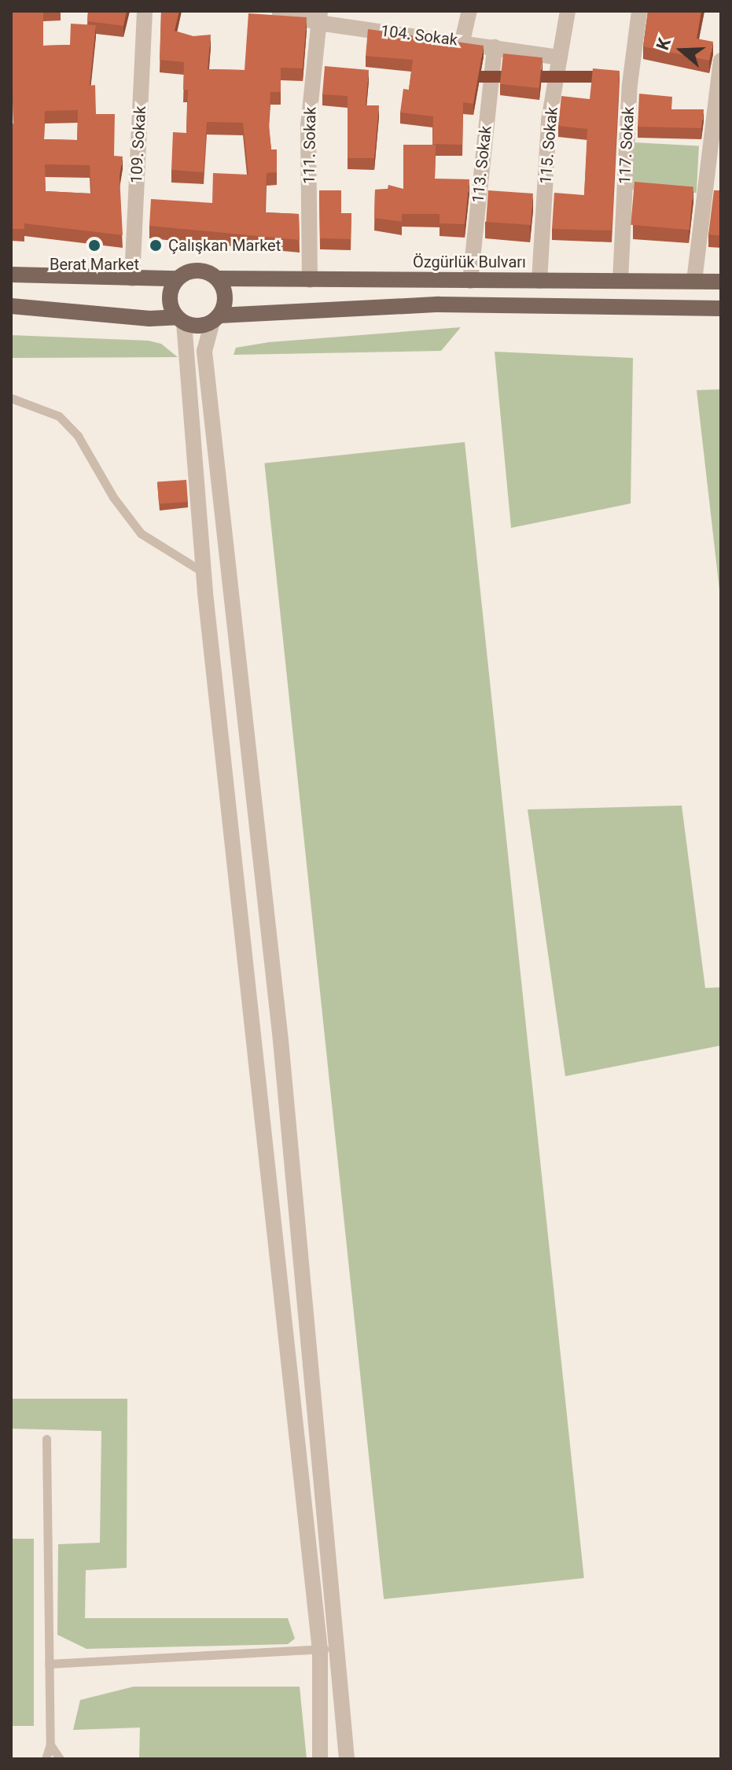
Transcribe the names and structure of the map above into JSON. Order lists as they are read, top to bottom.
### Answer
{
  "streets": {
    "main road": ["Özgürlük Bulvarı"],
    "street": [
      "104. Sokak",
      "109. Sokak",
      "111. Sokak",
      "115. Sokak",
      "117. Sokak",
      "113. Sokak"
    ]
  },
  "crossings": [
    ["104. Sokak", "111. Sokak"],
    ["104. Sokak", "115. Sokak"],
    ["104. Sokak", "113. Sokak"],
    ["111. Sokak", "Özgürlük Bulvarı"],
    ["115. Sokak", "Özgürlük Bulvarı"],
    ["117. Sokak", "Özgürlük Bulvarı"],
    ["113. Sokak", "Özgürlük Bulvarı"]
  ],
  "places": ["Berat Market", "Çalışkan Market"],
  "north": "left"
}
